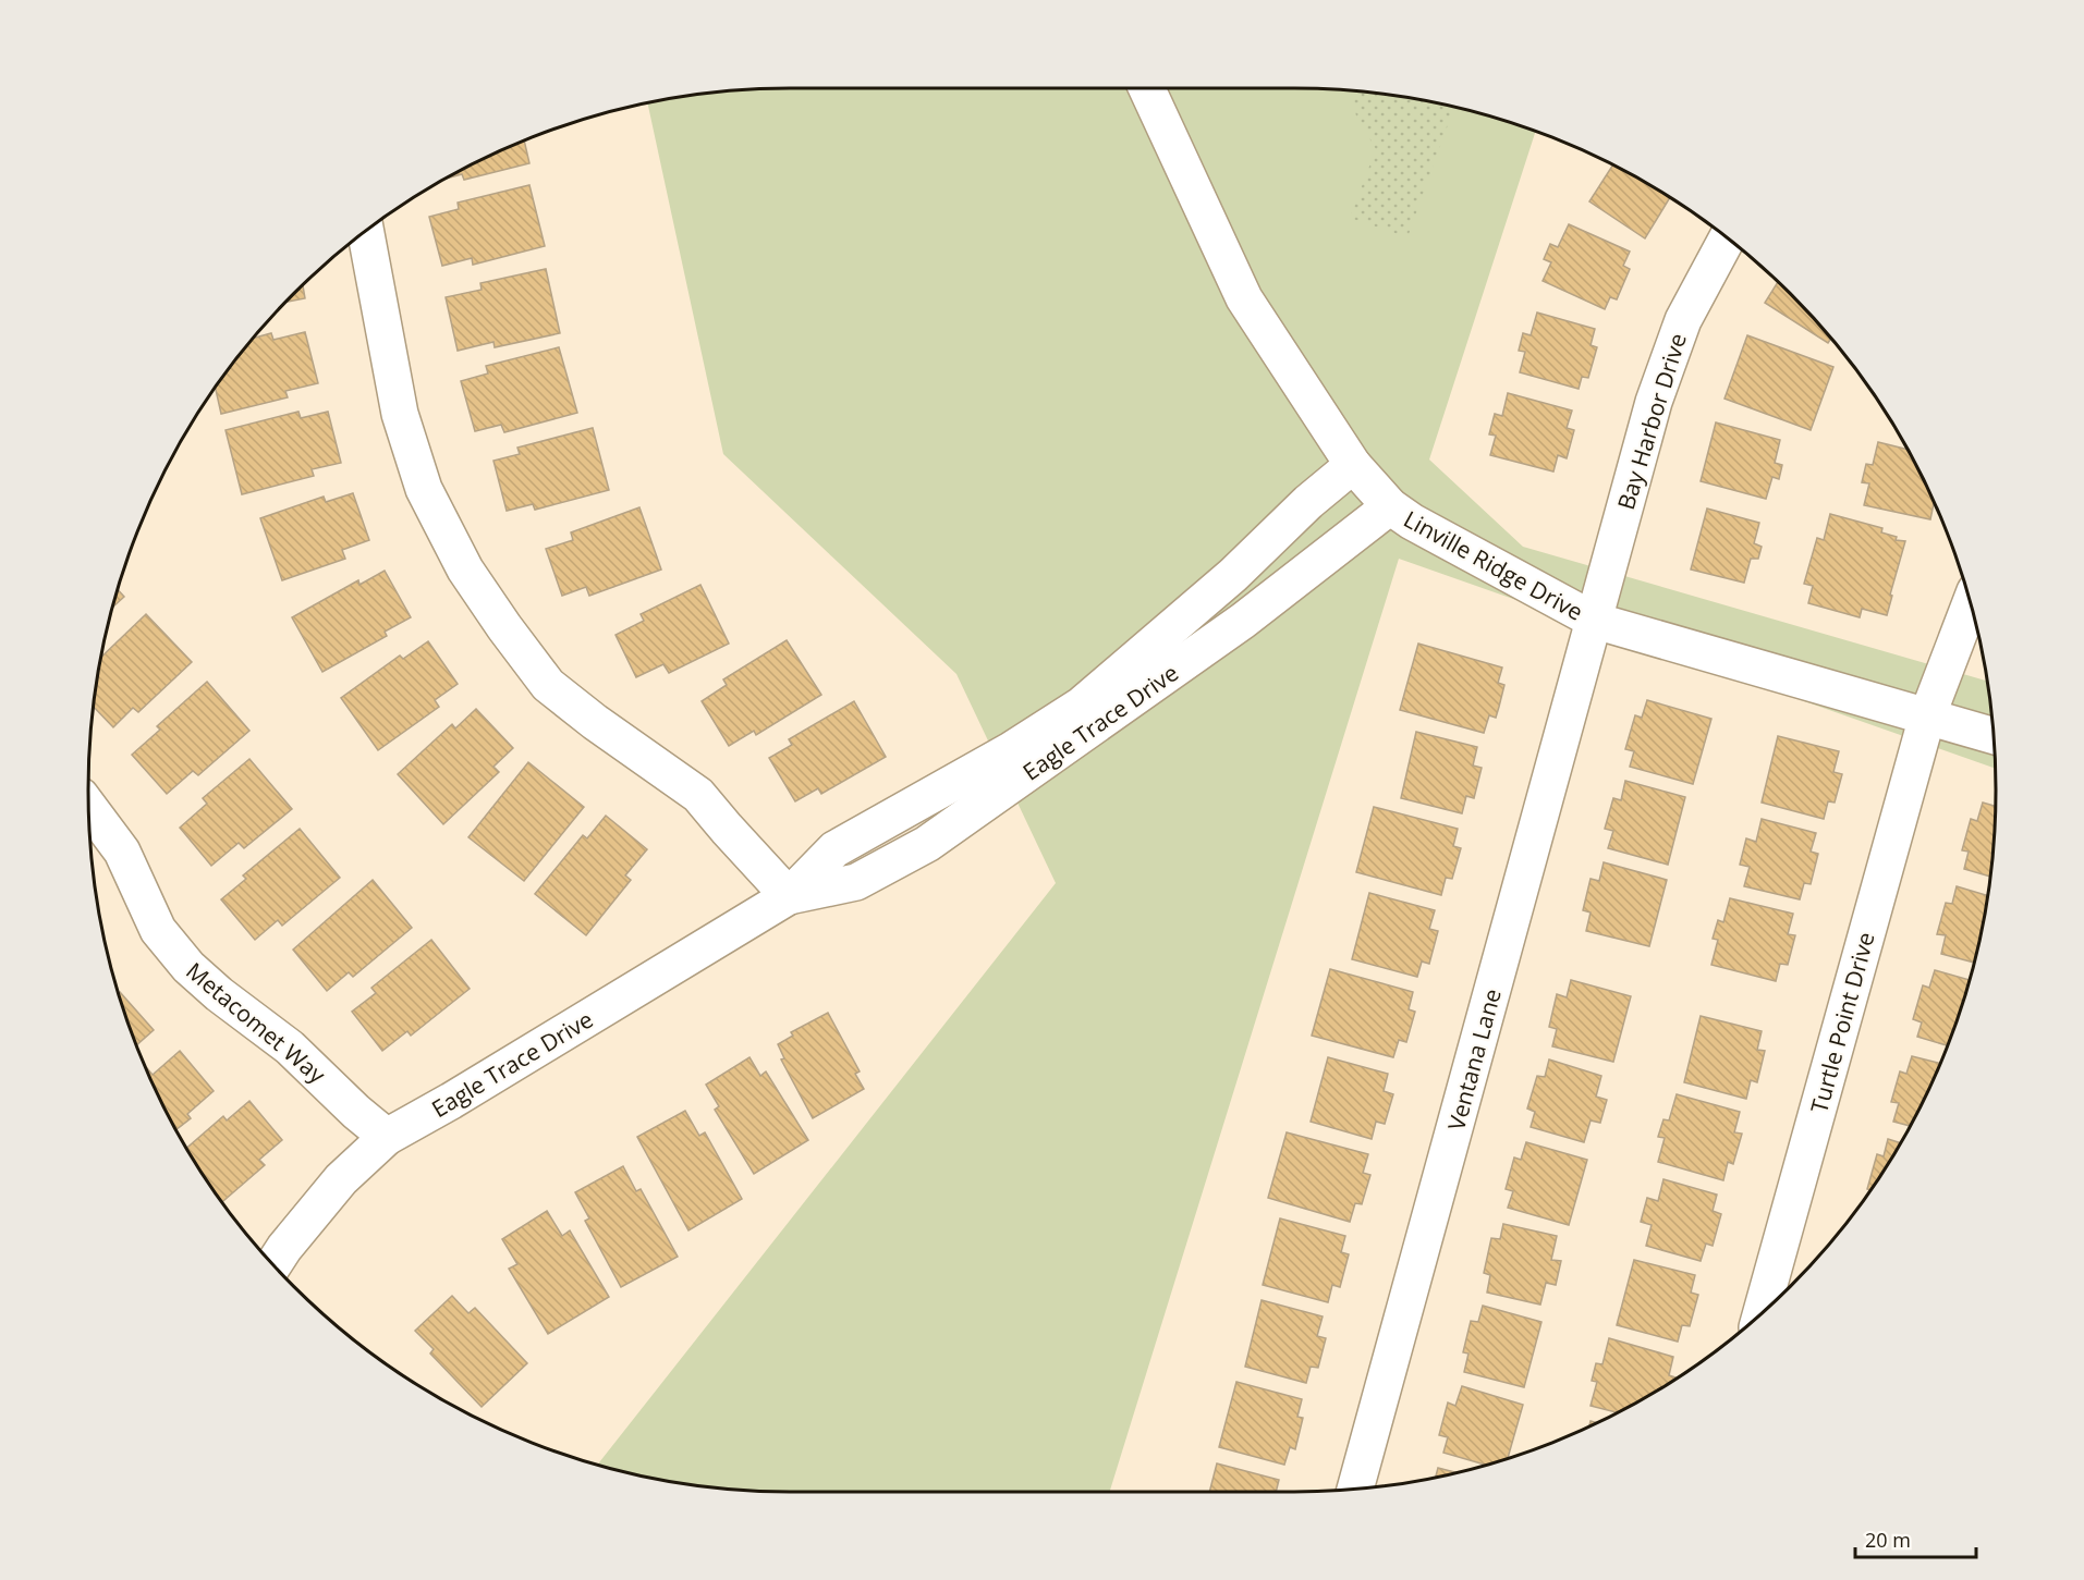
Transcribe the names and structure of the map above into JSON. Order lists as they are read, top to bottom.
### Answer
{
  "streets": {
    "street": [
      "Bay Harbor Drive",
      "Linville Ridge Drive",
      "Eagle Trace Drive",
      "Metacomet Way",
      "Turtle Point Drive",
      "Ventana Lane"
    ]
  },
  "crossings": [
    ["Bay Harbor Drive", "Linville Ridge Drive"],
    ["Bay Harbor Drive", "Ventana Lane"],
    ["Linville Ridge Drive", "Eagle Trace Drive"],
    ["Linville Ridge Drive", "Turtle Point Drive"],
    ["Linville Ridge Drive", "Ventana Lane"],
    ["Eagle Trace Drive", "Metacomet Way"]
  ],
  "scale_bar": "20 m"
}
